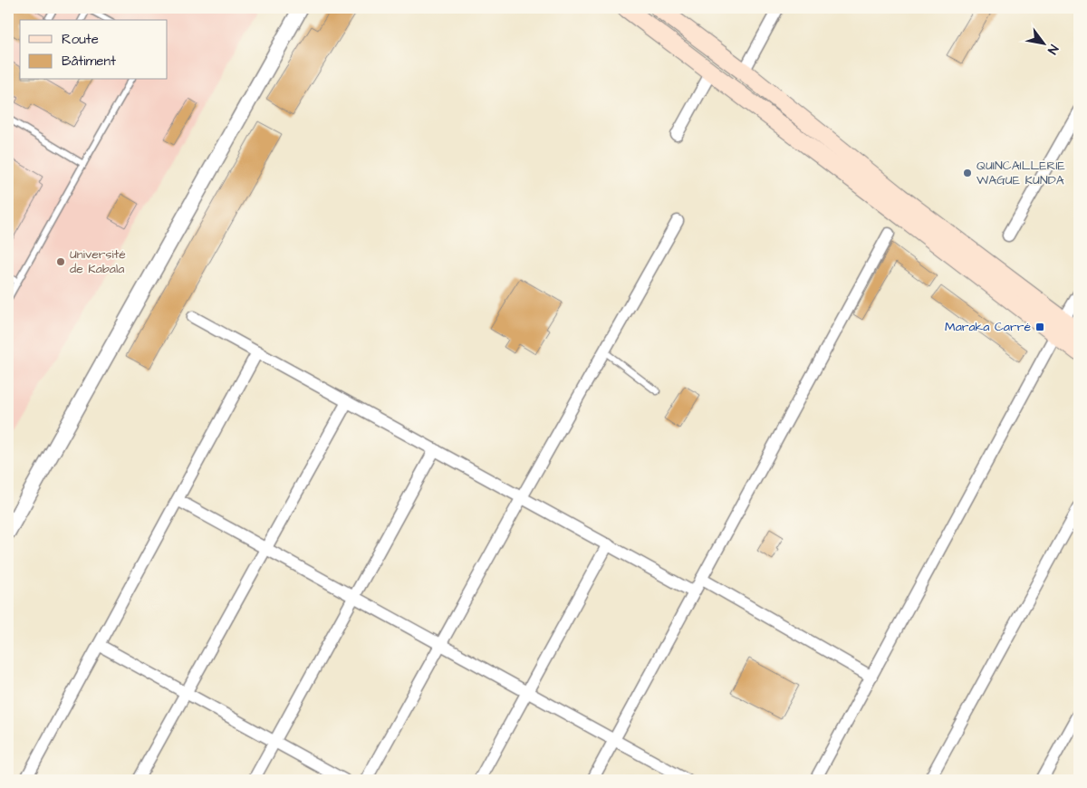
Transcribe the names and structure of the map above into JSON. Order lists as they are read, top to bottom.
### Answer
{
  "places": {
    "other": ["QUINCAILLERIE WAGUE KUNDA", "Université de Kabala"],
    "transit": ["Maraka Carré"]
  },
  "legend": ["Route", "Bâtiment"],
  "north": "bottom right"
}
